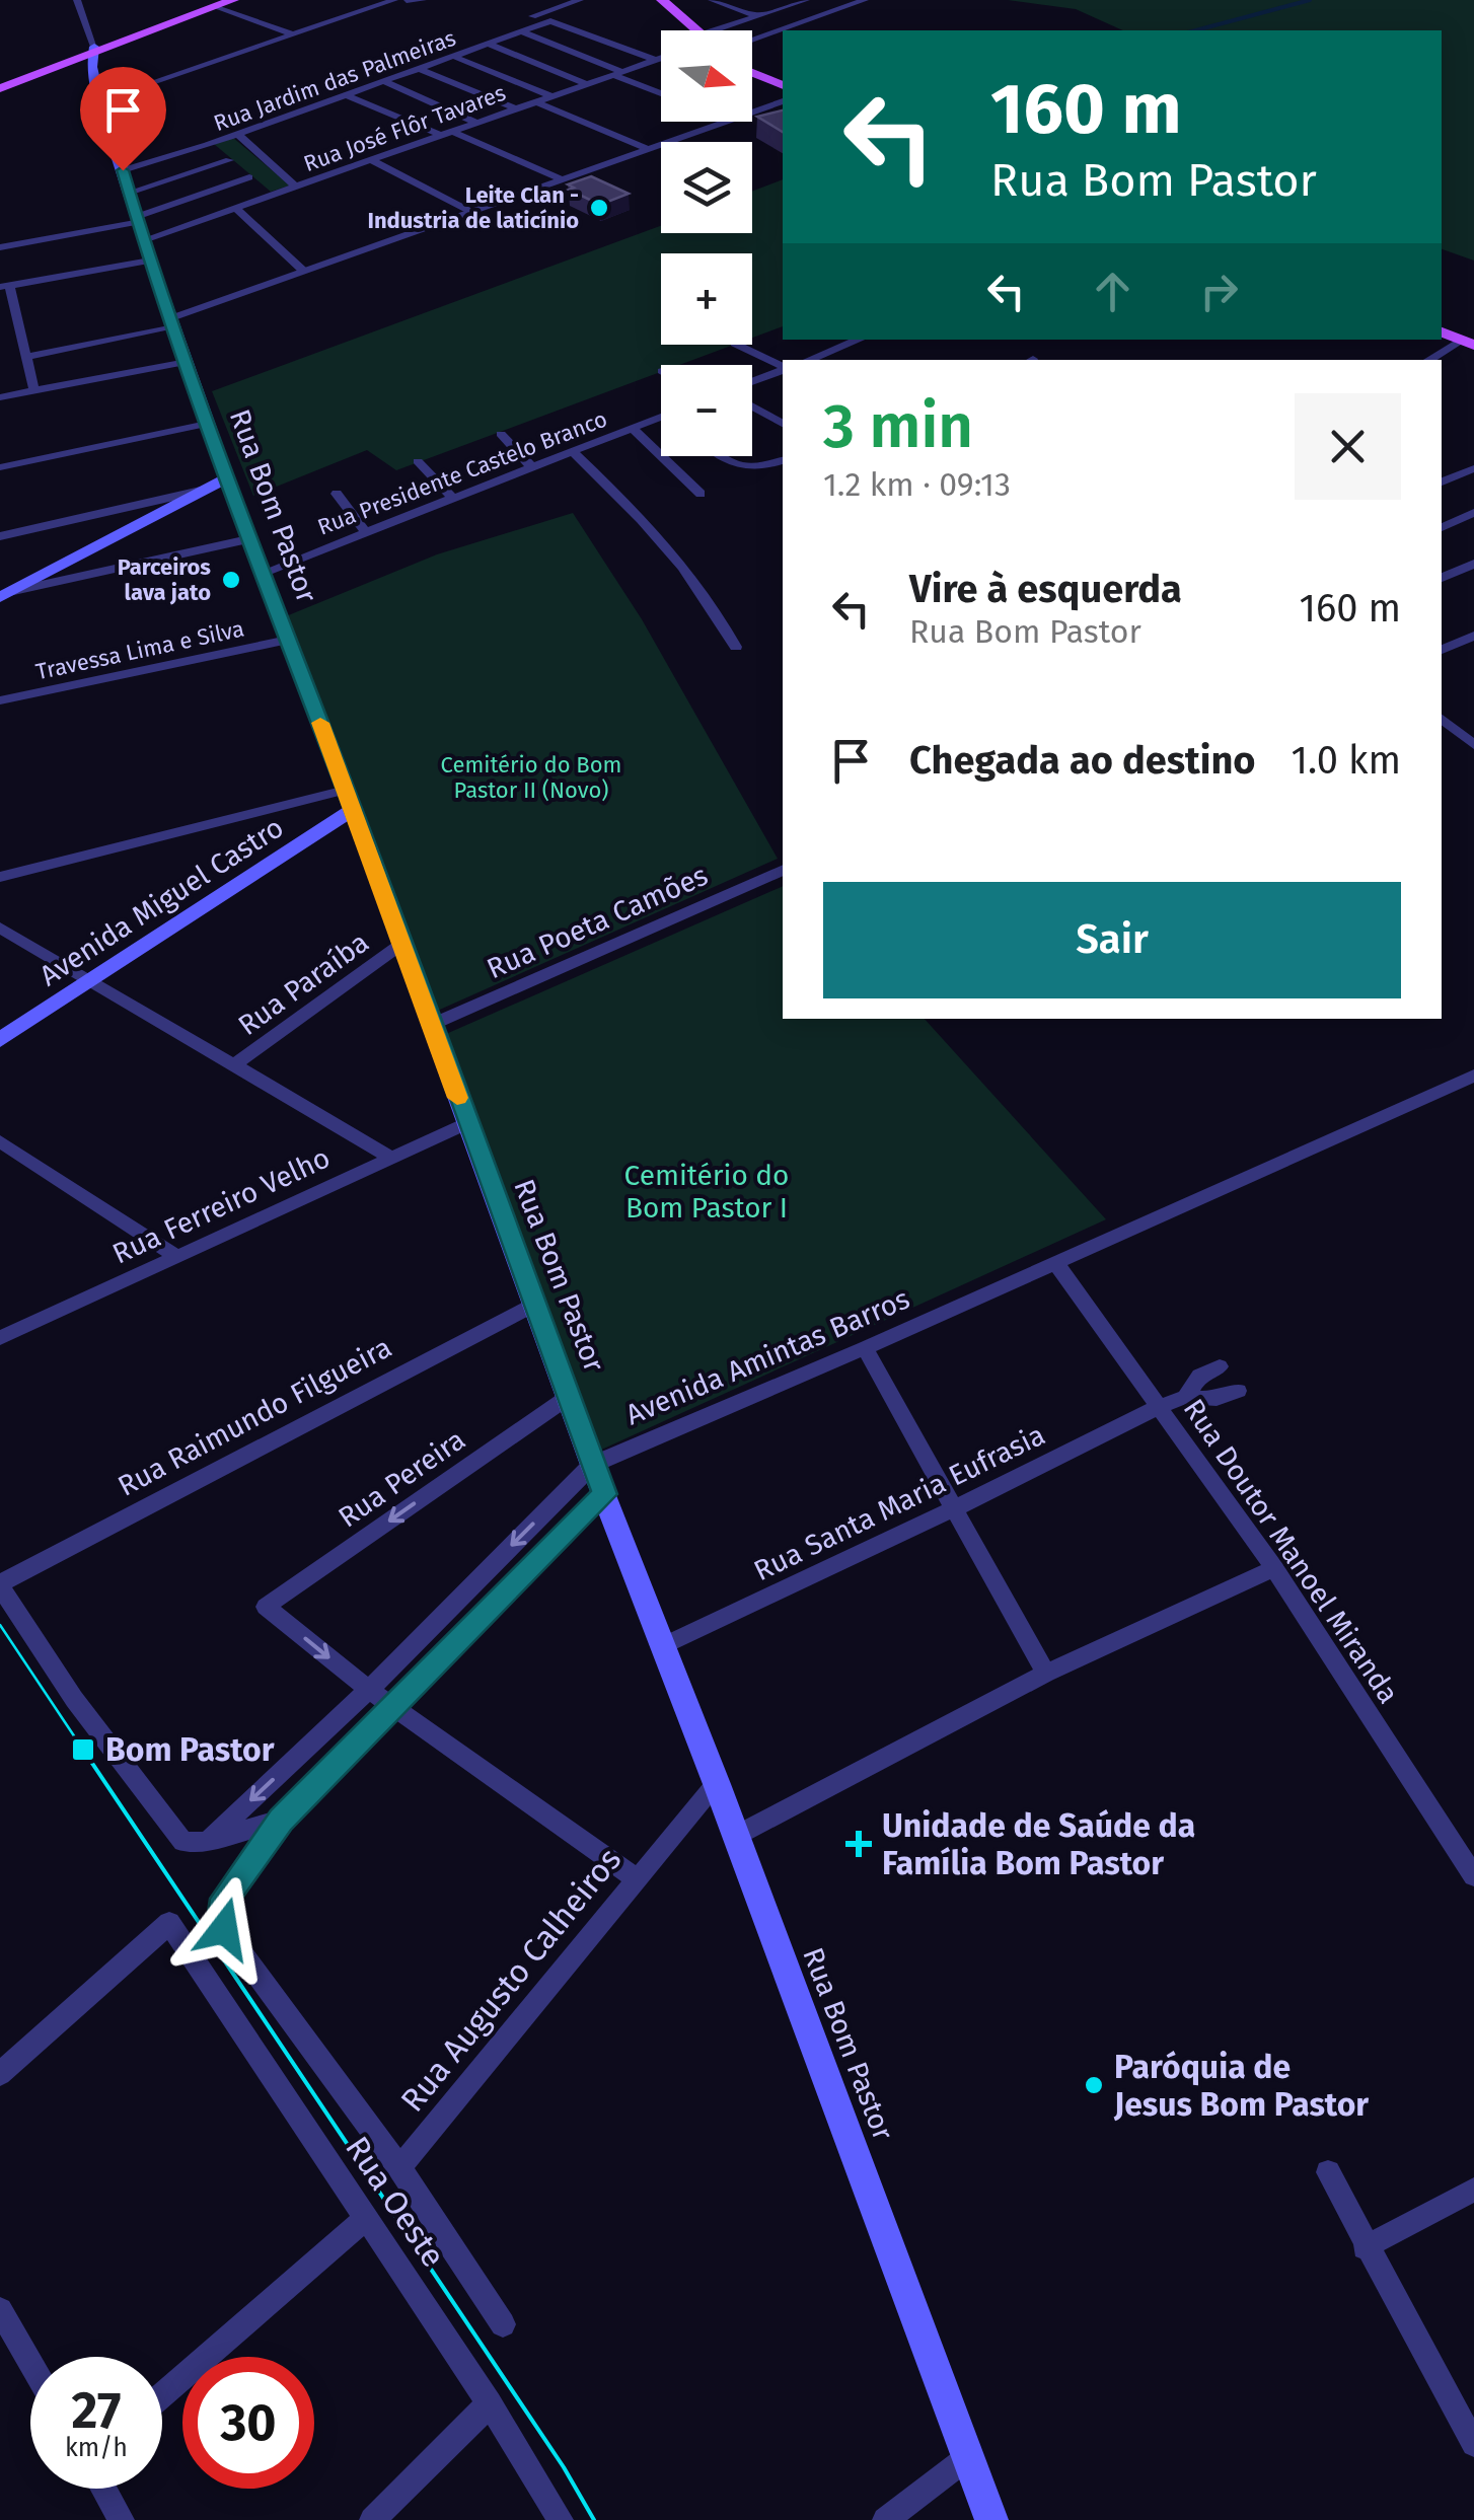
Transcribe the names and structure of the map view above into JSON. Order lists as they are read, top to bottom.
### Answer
{
  "streets": {
    "main road": ["Rua Bom Pastor", "Avenida Miguel Castro"],
    "street": [
      "Rua Jardim das Palmeiras",
      "Rua José Flôr Tavares",
      "Rua Presidente Castelo Branco",
      "Travessa Lima e Silva",
      "Rua Poeta Camões",
      "Rua Paraíba",
      "Rua Ferreiro Velho",
      "Avenida Amintas Barros",
      "Rua Raimundo Filgueira",
      "Rua Pereira",
      "Rua Santa Maria Eufrasia",
      "Rua Doutor Manoel Miranda",
      "Rua Augusto Calheiros",
      "Rua Oeste"
    ]
  },
  "crossings": [
    ["Rua Jardim das Palmeiras", "Rua José Flôr Tavares"],
    ["Rua Jardim das Palmeiras", "Rua Bom Pastor"],
    ["Rua José Flôr Tavares", "Rua Bom Pastor"],
    ["Rua Presidente Castelo Branco", "Rua Bom Pastor"],
    ["Rua Bom Pastor", "Travessa Lima e Silva"],
    ["Rua Bom Pastor", "Avenida Miguel Castro"],
    ["Rua Bom Pastor", "Rua Poeta Camões"],
    ["Rua Bom Pastor", "Rua Paraíba"],
    ["Rua Bom Pastor", "Rua Ferreiro Velho"],
    ["Rua Bom Pastor", "Avenida Amintas Barros"],
    ["Rua Bom Pastor", "Rua Raimundo Filgueira"],
    ["Rua Bom Pastor", "Rua Pereira"],
    ["Rua Bom Pastor", "Rua Santa Maria Eufrasia"],
    ["Rua Bom Pastor", "Rua Augusto Calheiros"],
    ["Avenida Amintas Barros", "Rua Pereira"],
    ["Avenida Amintas Barros", "Rua Doutor Manoel Miranda"],
    ["Rua Santa Maria Eufrasia", "Rua Doutor Manoel Miranda"]
  ],
  "parks": ["Cemitério do Bom Pastor II (Novo)", "Cemitério do Bom Pastor I"],
  "places": {
    "other": ["Leite Clan - Industria de laticínio", "Parceiros lava jato", "Paróquia de Jesus Bom Pastor"],
    "transit": ["Bom Pastor"],
    "health": ["Unidade de Saúde da Família Bom Pastor"]
  },
  "north": "right",
  "page": {
    "map_buttons": ["+", "−"],
    "turn": ["160 m", "Rua Bom Pastor"],
    "heading": ["3 min", "1.2 km · 09:13"],
    "list": [
      {
        "name": "Vire à esquerda",
        "note": "Rua Bom Pastor",
        "value": "160 m"
      },
      {
        "name": "Chegada ao destino",
        "value": "1.0 km"
      }
    ],
    "buttons": "Sair",
    "speed": "27 km/h",
    "limit": "30"
  }
}
